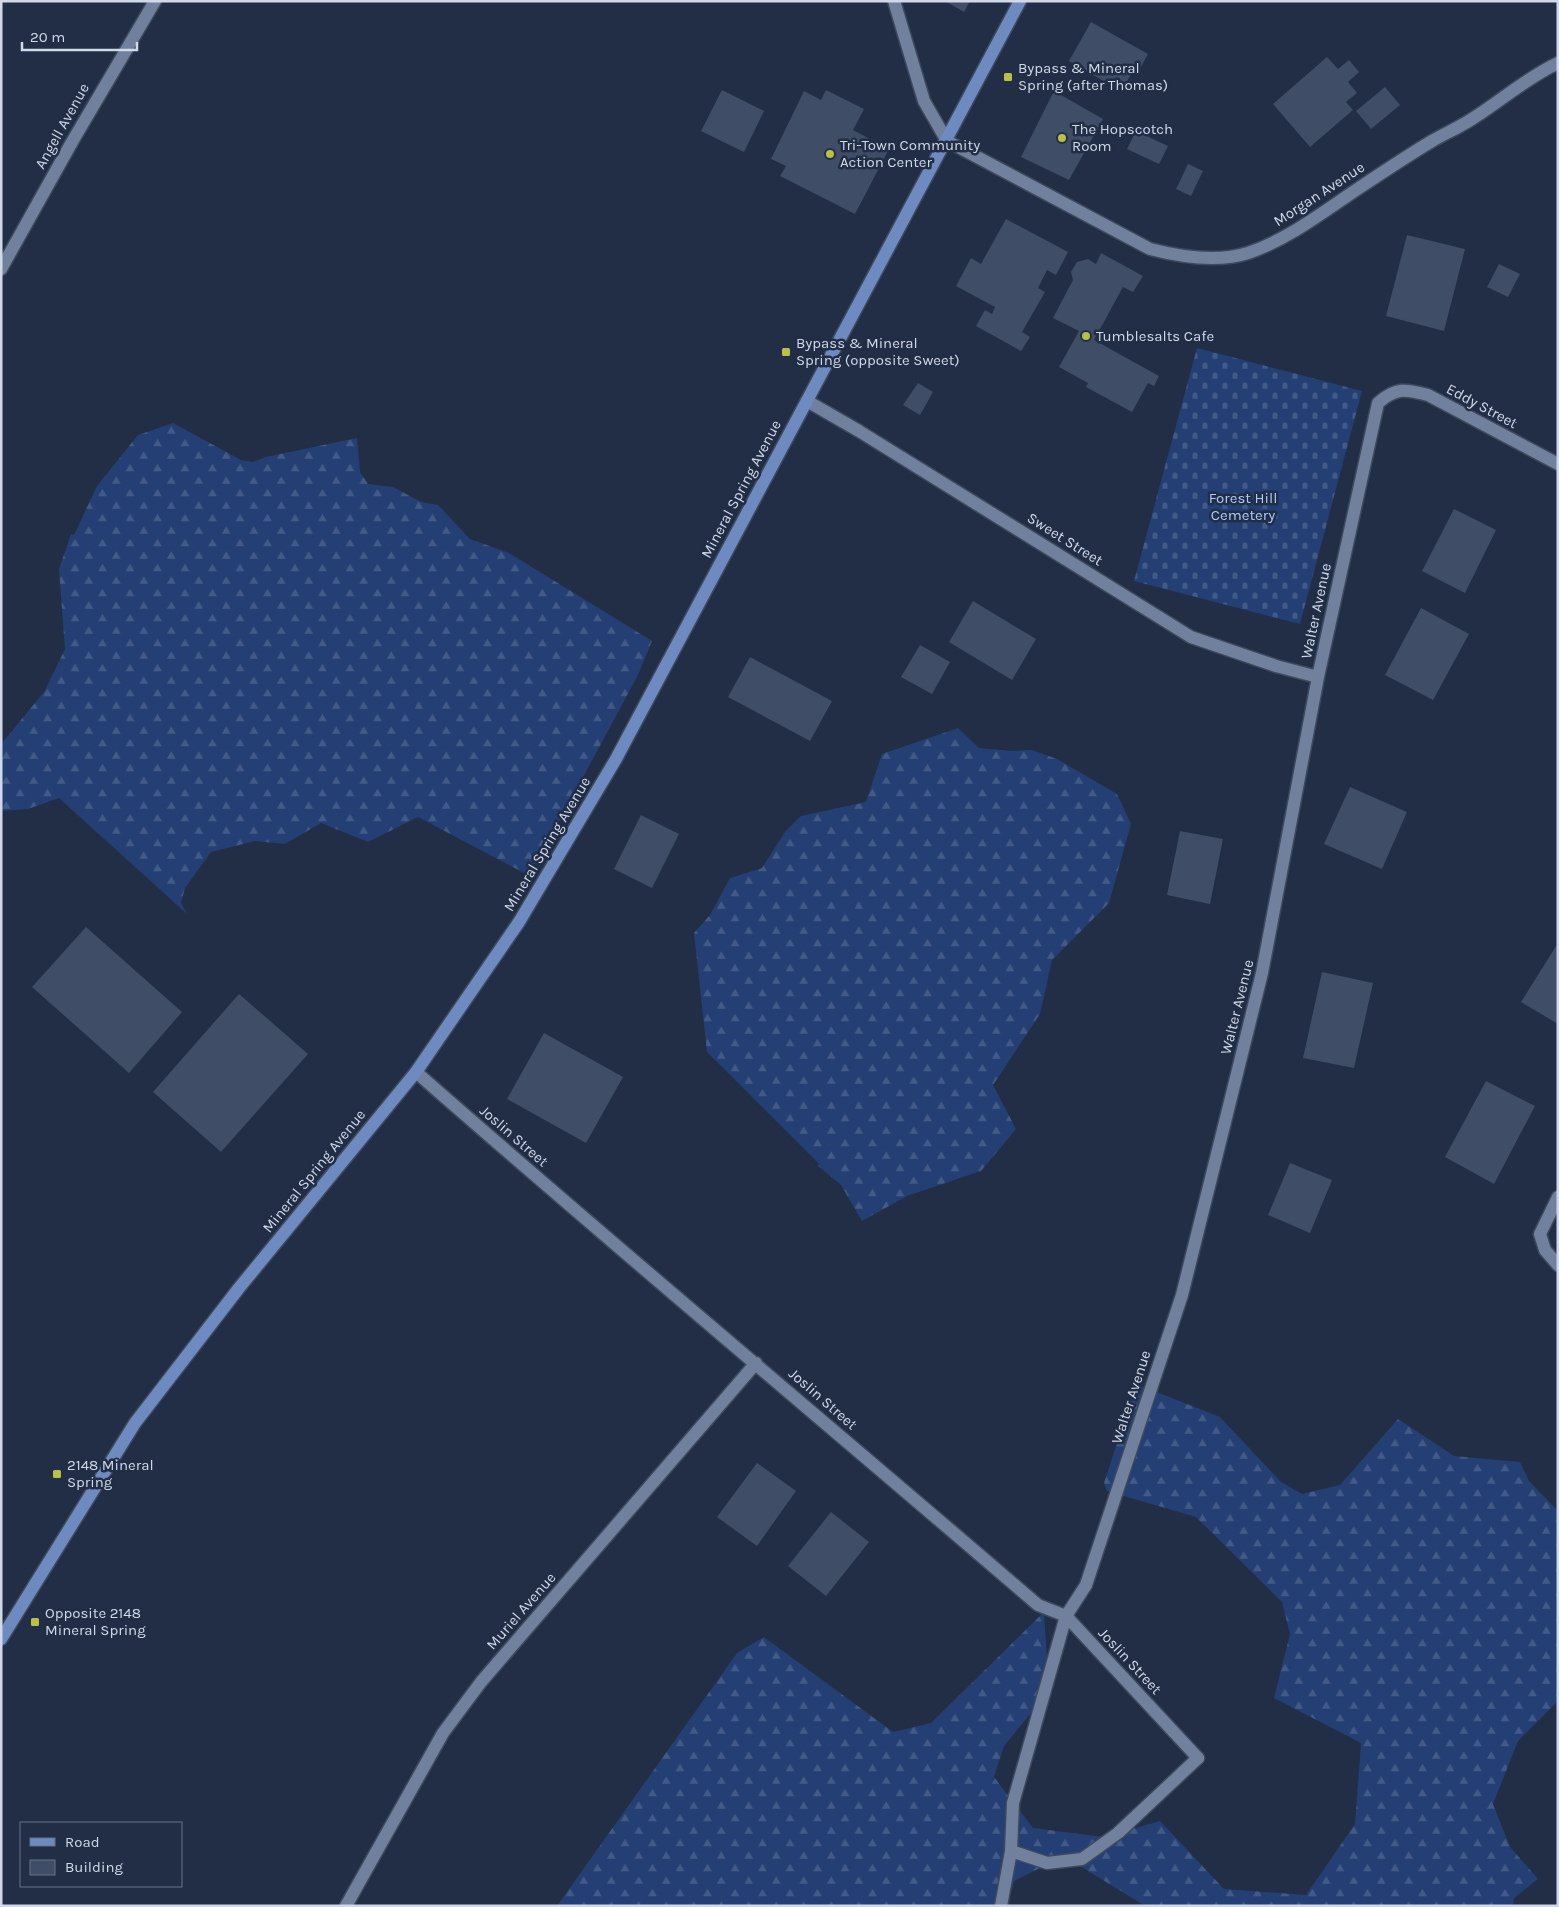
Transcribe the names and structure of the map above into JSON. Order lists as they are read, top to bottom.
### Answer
{
  "streets": {
    "main road": ["Mineral Spring Avenue"],
    "street": [
      "Angell Avenue",
      "Morgan Avenue",
      "Eddy Street",
      "Sweet Street",
      "Walter Avenue",
      "Joslin Street",
      "Muriel Avenue"
    ]
  },
  "crossings": [
    ["Morgan Avenue", "Mineral Spring Avenue"],
    ["Eddy Street", "Walter Avenue"],
    ["Mineral Spring Avenue", "Sweet Street"],
    ["Mineral Spring Avenue", "Joslin Street"],
    ["Sweet Street", "Walter Avenue"],
    ["Walter Avenue", "Joslin Street"],
    ["Joslin Street", "Muriel Avenue"]
  ],
  "parks": ["Forest Hill Cemetery"],
  "places": {
    "transit": [
      "Bypass & Mineral Spring (after Thomas)",
      "Bypass & Mineral Spring (opposite Sweet)",
      "2148 Mineral Spring",
      "Opposite 2148 Mineral Spring"
    ],
    "other": ["The Hopscotch Room", "Tri-Town Community Action Center", "Tumblesalts Cafe"]
  },
  "legend": ["Road", "Building"],
  "scale_bar": "20 m"
}
